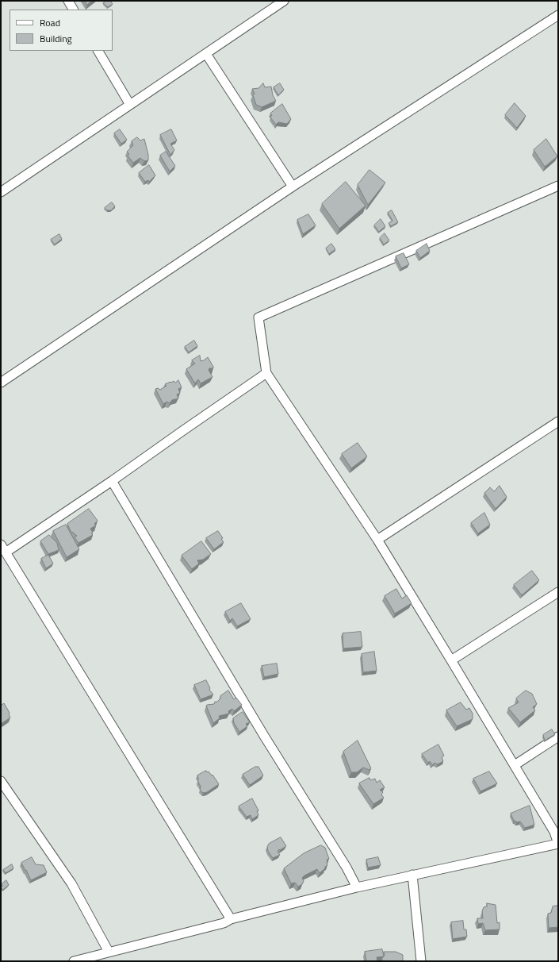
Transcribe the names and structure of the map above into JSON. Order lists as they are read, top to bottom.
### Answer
{
  "legend": ["Road", "Building"]
}
